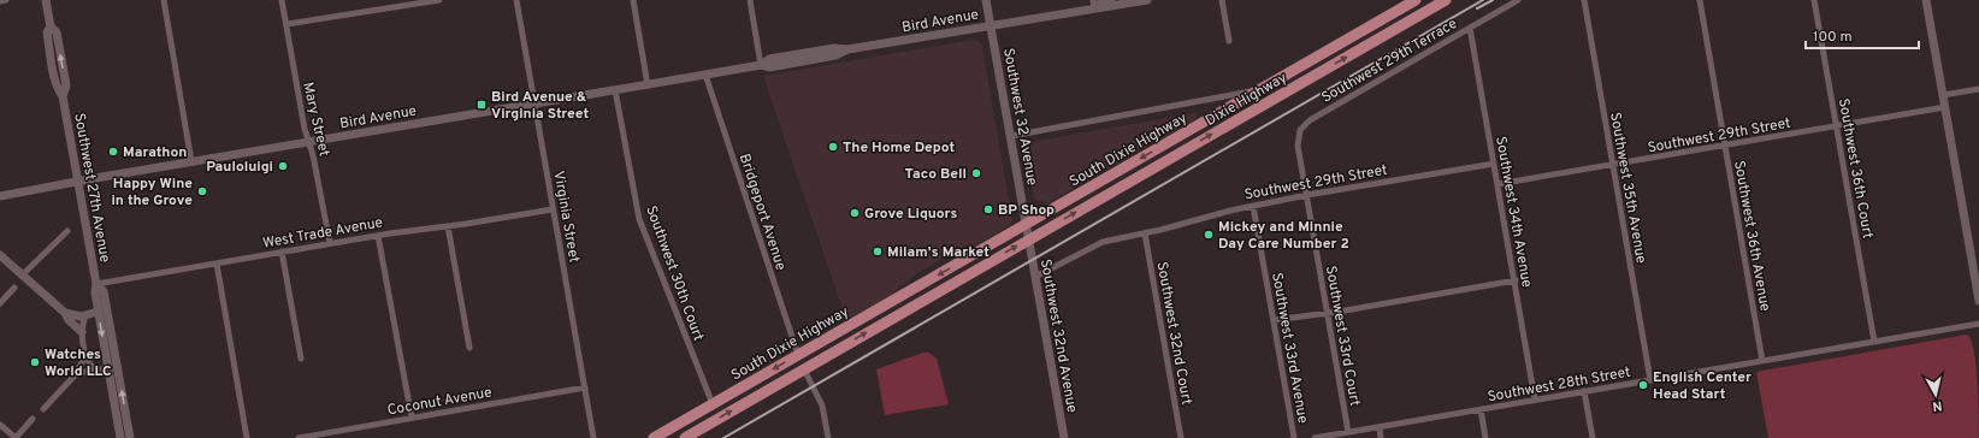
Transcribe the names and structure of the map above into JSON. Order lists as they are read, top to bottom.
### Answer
{
  "streets": {
    "highway": ["Dixie Highway", "South Dixie Highway"],
    "street": [
      "Bird Avenue",
      "Southwest 29th Terrace",
      "Southwest 32 Avenue",
      "Mary Street",
      "Southwest 29th Street",
      "Southwest 36th Court",
      "Southwest 27th Avenue",
      "Southwest 35th Avenue",
      "Bridgeport Avenue",
      "Southwest 34th Avenue",
      "Virginia Street",
      "West Trade Avenue",
      "Southwest 36th Avenue",
      "Southwest 30th Court",
      "Southwest 32nd Court",
      "Southwest 32nd Avenue",
      "Southwest 33rd Court",
      "Southwest 33rd Avenue",
      "Southwest 28th Street",
      "Coconut Avenue"
    ]
  },
  "crossings": [
    ["Bird Avenue", "Southwest 32 Avenue"],
    ["Bird Avenue", "Mary Street"],
    ["Bird Avenue", "Southwest 27th Avenue"],
    ["Bird Avenue", "Bridgeport Avenue"],
    ["Bird Avenue", "Virginia Street"],
    ["Bird Avenue", "Southwest 30th Court"],
    ["Southwest 29th Terrace", "Southwest 34th Avenue"],
    ["Southwest 29th Terrace", "Southwest 33rd Court"],
    ["Dixie Highway", "Southwest 32 Avenue"],
    ["Dixie Highway", "Southwest 32nd Avenue"],
    ["Southwest 32 Avenue", "South Dixie Highway"],
    ["Southwest 32 Avenue", "Southwest 32nd Avenue"],
    ["Mary Street", "West Trade Avenue"],
    ["Southwest 29th Street", "Southwest 36th Court"],
    ["Southwest 29th Street", "Southwest 35th Avenue"],
    ["Southwest 29th Street", "Southwest 34th Avenue"],
    ["Southwest 29th Street", "Southwest 36th Avenue"],
    ["Southwest 29th Street", "Southwest 32nd Court"],
    ["Southwest 29th Street", "Southwest 33rd Court"],
    ["Southwest 29th Street", "Southwest 33rd Avenue"],
    ["South Dixie Highway", "Bridgeport Avenue"],
    ["South Dixie Highway", "Southwest 30th Court"],
    ["Southwest 36th Court", "Southwest 28th Street"],
    ["Southwest 27th Avenue", "West Trade Avenue"],
    ["Southwest 35th Avenue", "Southwest 28th Street"],
    ["Southwest 34th Avenue", "Southwest 28th Street"],
    ["Virginia Street", "West Trade Avenue"],
    ["Virginia Street", "Coconut Avenue"],
    ["Southwest 36th Avenue", "Southwest 28th Street"],
    ["Southwest 33rd Court", "Southwest 28th Street"]
  ],
  "one_way": ["Dixie Highway", "South Dixie Highway"],
  "places": {
    "transit": ["Bird Avenue & Virginia Street"],
    "other": [
      "The Home Depot",
      "Marathon",
      "Pauloluigi",
      "Taco Bell",
      "Happy Wine in the Grove",
      "BP Shop",
      "Grove Liquors",
      "Mickey and Minnie Day Care Number 2",
      "Milam's Market",
      "Watches World LLC",
      "English Center Head Start"
    ]
  },
  "scale_bar": "100 m",
  "north": "bottom"
}
